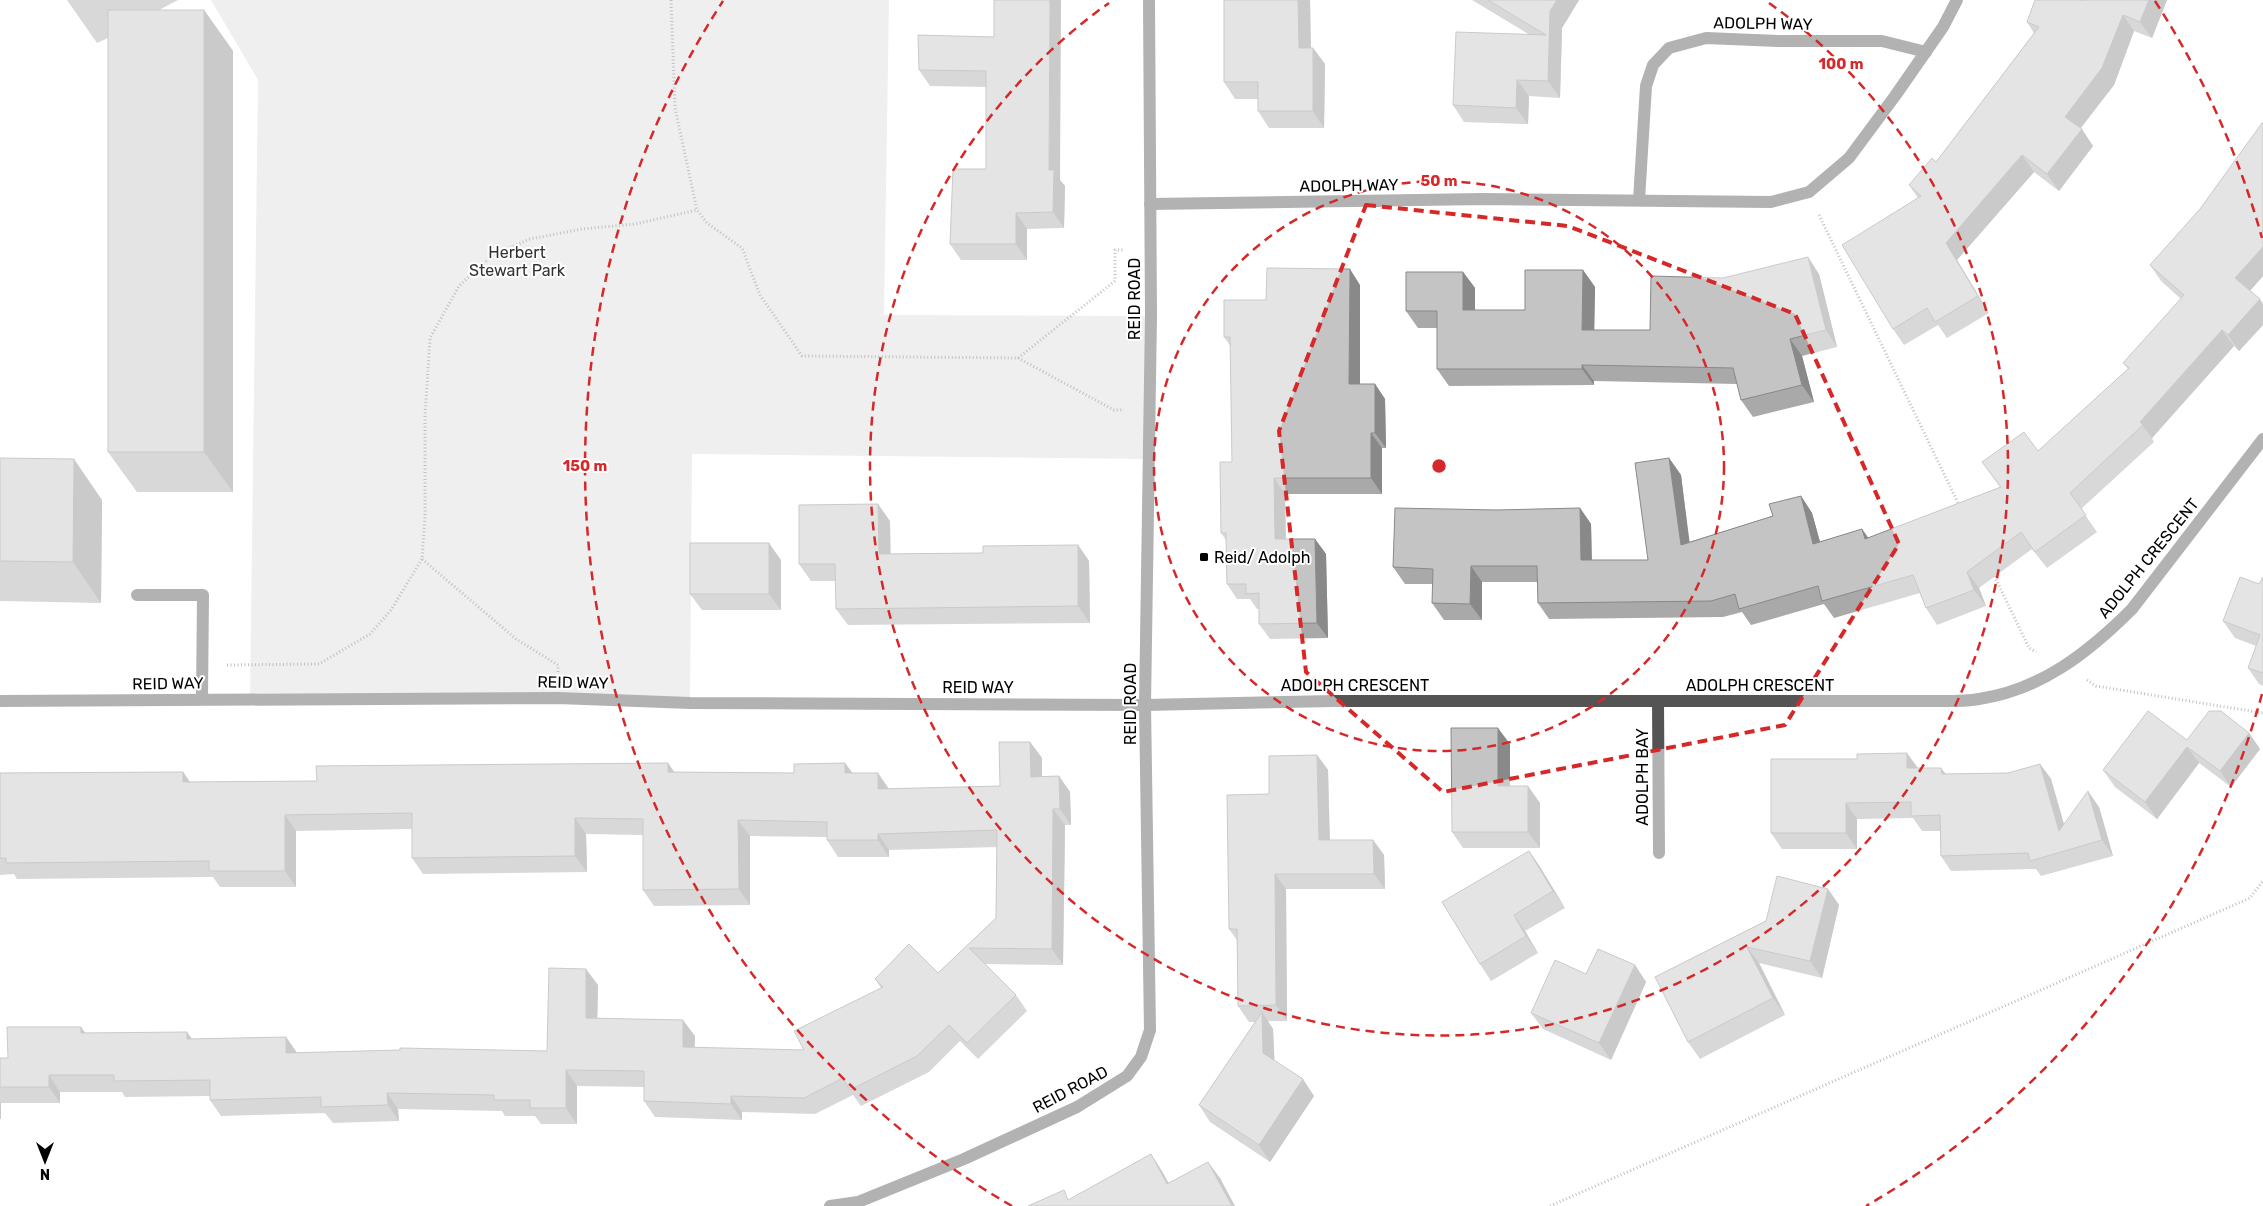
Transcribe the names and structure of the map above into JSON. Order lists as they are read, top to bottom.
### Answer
{
  "streets": {
    "street": [
      "ADOLPH WAY",
      "REID ROAD",
      "ADOLPH CRESCENT",
      "REID WAY",
      "ADOLPH BAY"
    ]
  },
  "crossings": [
    ["ADOLPH WAY", "REID ROAD"],
    ["REID ROAD", "ADOLPH CRESCENT"],
    ["REID ROAD", "REID WAY"],
    ["ADOLPH CRESCENT", "REID WAY"],
    ["ADOLPH CRESCENT", "ADOLPH BAY"]
  ],
  "parks": ["Herbert Stewart Park"],
  "places": {
    "transit": ["Reid/ Adolph"]
  },
  "north": "bottom",
  "rings": ["100 m", "50 m", "150 m"]
}
